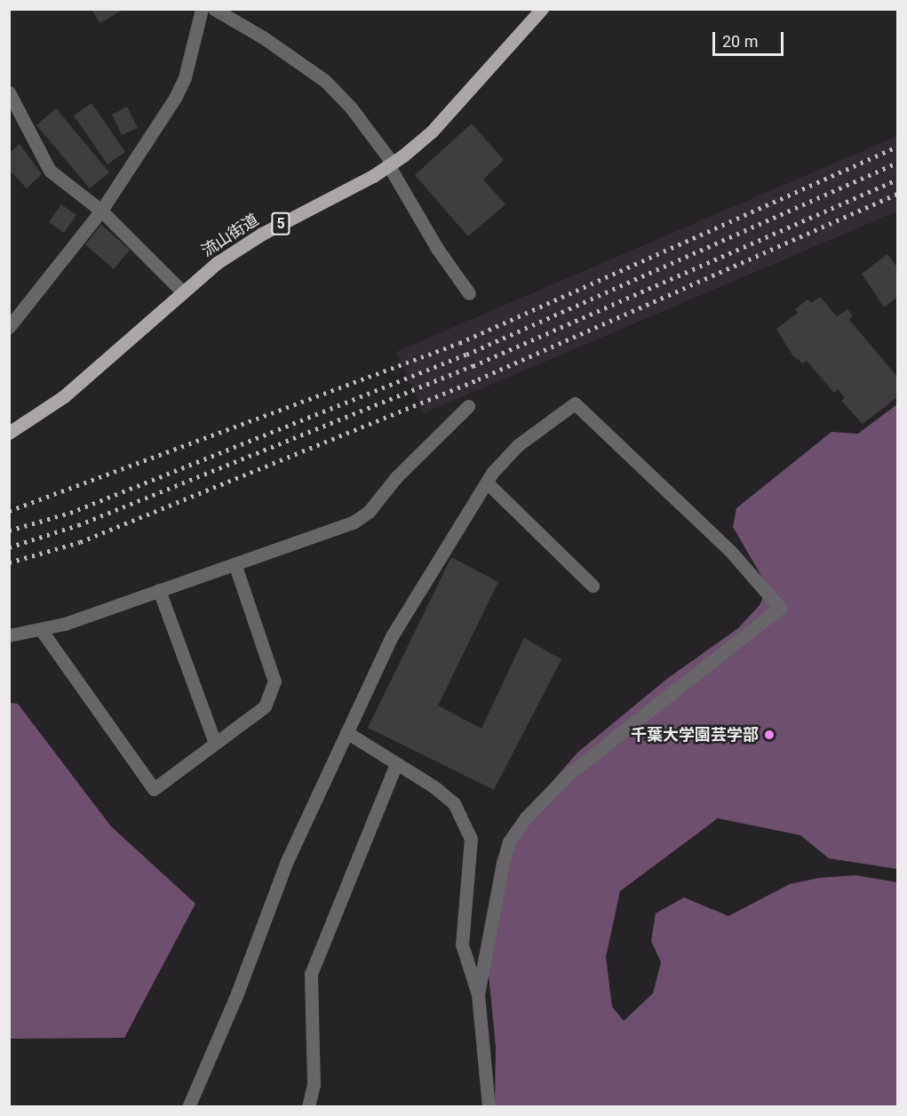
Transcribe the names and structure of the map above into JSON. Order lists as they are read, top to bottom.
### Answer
{
  "streets": {
    "main road": ["5", "流山街道"]
  },
  "places": ["千葉大学園芸学部"],
  "scale_bar": "20 m"
}
